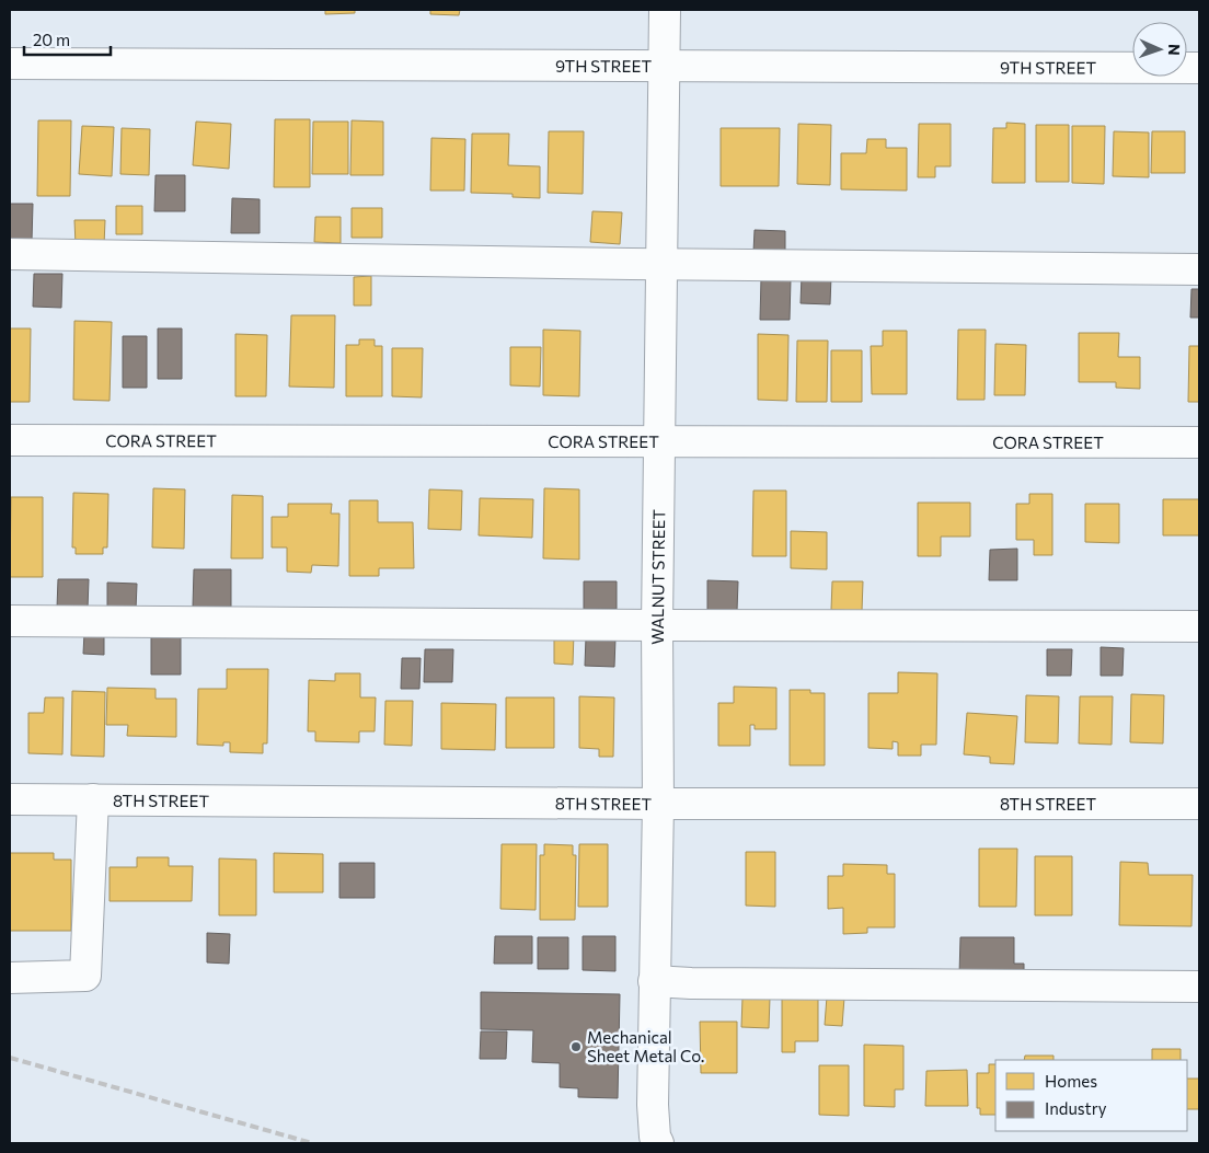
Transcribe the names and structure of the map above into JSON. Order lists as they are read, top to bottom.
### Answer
{
  "streets": {
    "street": [
      "9TH STREET",
      "CORA STREET",
      "WALNUT STREET",
      "8TH STREET"
    ]
  },
  "crossings": [
    ["9TH STREET", "WALNUT STREET"],
    ["CORA STREET", "WALNUT STREET"],
    ["WALNUT STREET", "8TH STREET"]
  ],
  "places": ["Mechanical Sheet Metal Co."],
  "legend": ["Homes", "Industry"],
  "scale_bar": "20 m",
  "north": "right"
}
